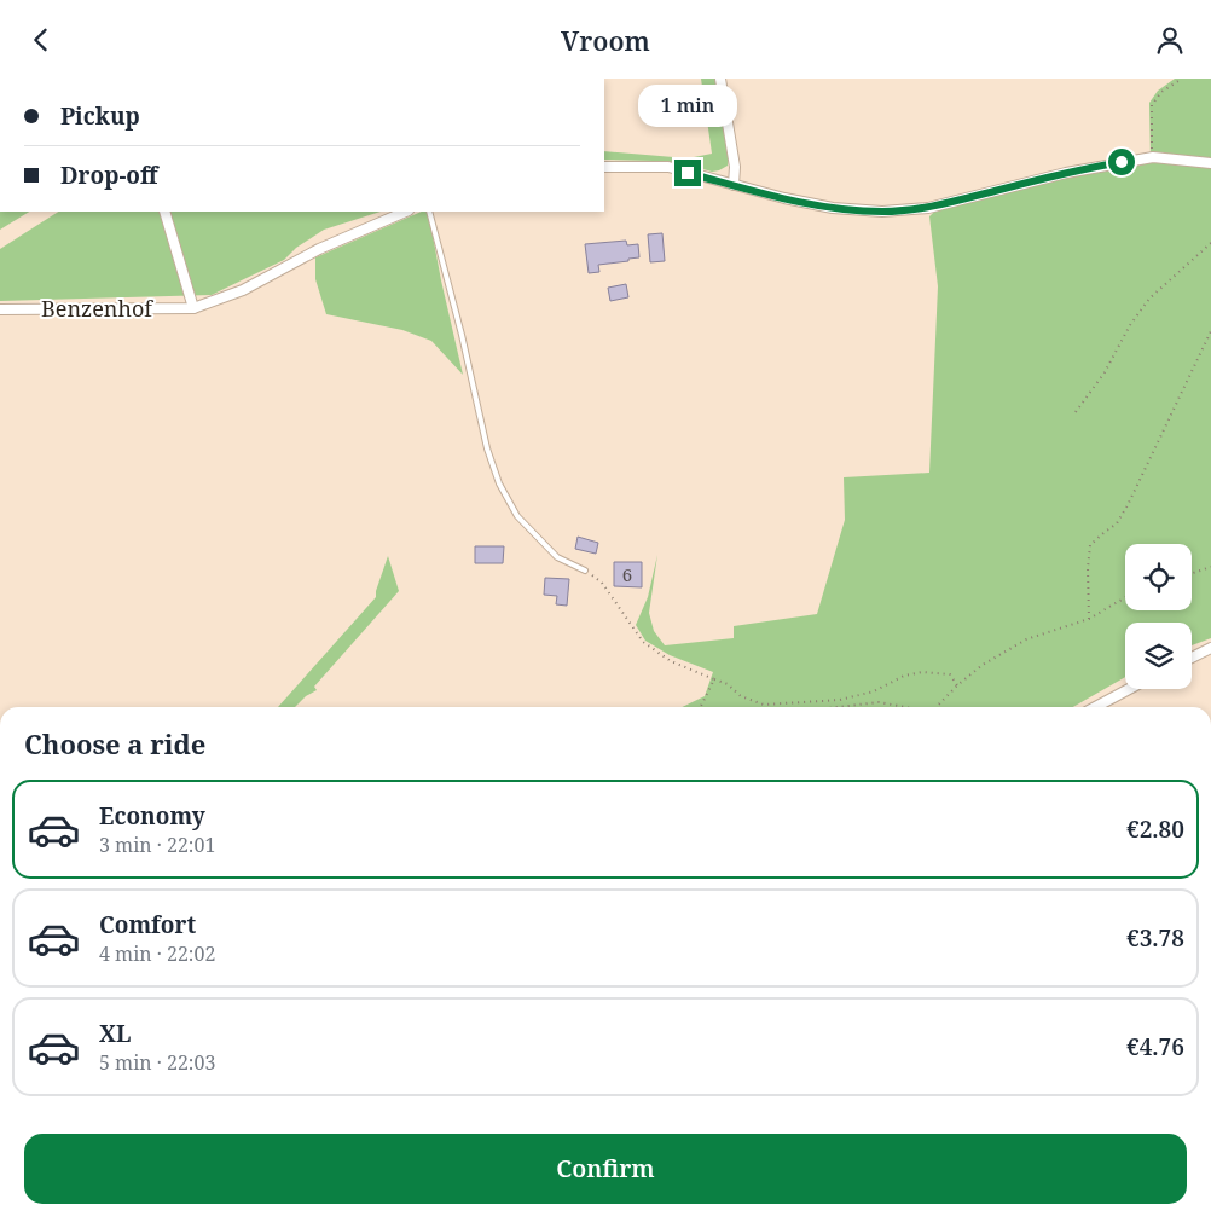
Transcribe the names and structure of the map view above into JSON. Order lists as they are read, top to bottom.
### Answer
{
  "streets": {
    "street": ["Benzenhof"]
  },
  "house_numbers": ["6"],
  "page": {
    "header": "Vroom",
    "banner": ["Pickup", "Drop-off"],
    "bubble": "1 min",
    "heading": "Choose a ride",
    "list": [
      {
        "name": "Economy",
        "note": "3 min · 22:01",
        "value": "€2.80"
      },
      {
        "name": "Comfort",
        "note": "4 min · 22:02",
        "value": "€3.78"
      },
      {
        "name": "XL",
        "note": "5 min · 22:03",
        "value": "€4.76"
      }
    ],
    "buttons": "Confirm"
  }
}
